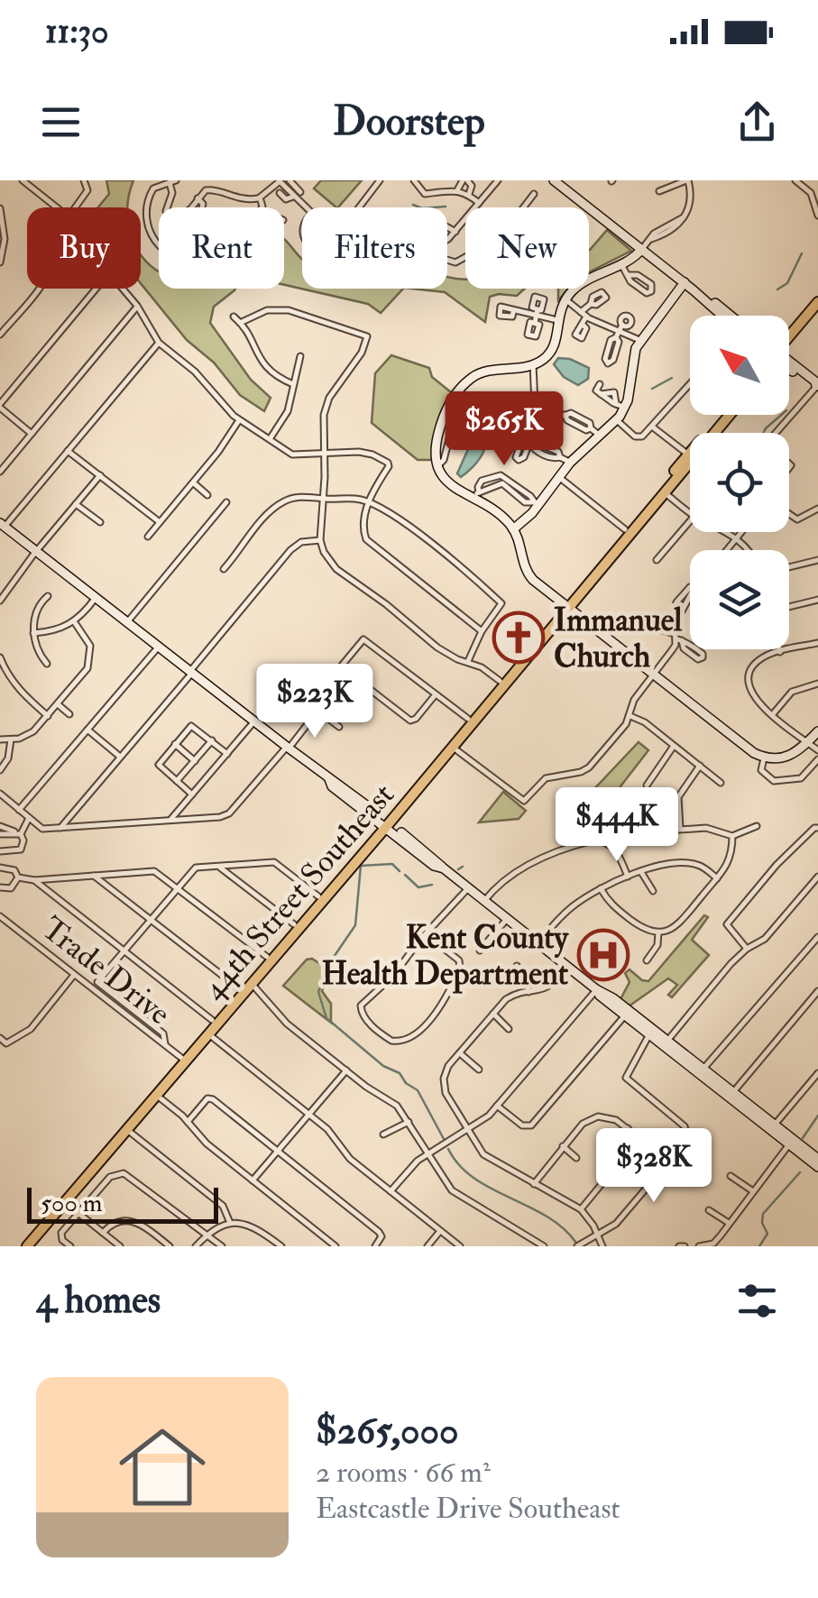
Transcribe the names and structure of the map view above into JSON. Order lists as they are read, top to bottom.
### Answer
{
  "streets": {
    "main road": ["44th Street Southeast"],
    "street": ["Trade Drive"]
  },
  "crossings": [
    ["44th Street Southeast", "Trade Drive"]
  ],
  "places": {
    "church": ["Immanuel Church"],
    "hospital": ["Kent County Health Department"]
  },
  "scale_bar": "500 m",
  "north": "top left",
  "page": {
    "status": "11:30",
    "header": "Doorstep",
    "chip": [
      "Buy",
      "Rent",
      "Filters",
      "New"
    ],
    "price": [
      "$265K",
      "$223K",
      "$444K",
      "$328K"
    ],
    "scale": "500 m",
    "heading": "4 homes",
    "list": [
      {
        "name": "$265,000",
        "note": "2 rooms · 66 m² · Eastcastle Drive Southeast"
      }
    ]
  }
}
